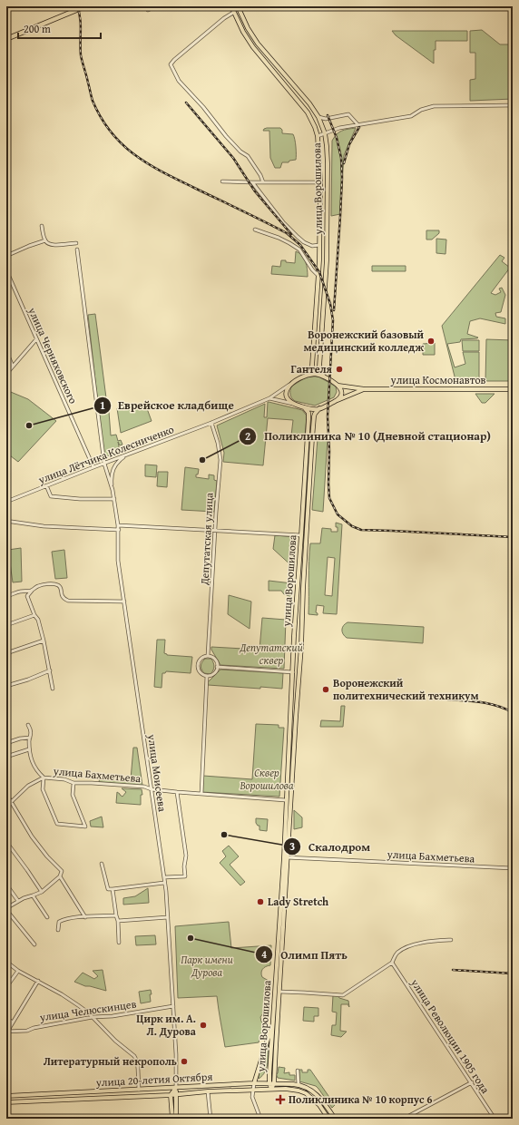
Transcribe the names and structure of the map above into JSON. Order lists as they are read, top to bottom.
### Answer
{
  "streets": {
    "main road": ["улица Ворошилова", "улица Космонавтов", "улица 20-летия Октября"],
    "street": [
      "улица Черняховского",
      "улица Лётчика Колесниченко",
      "Депутатская улица",
      "улица Моисеева",
      "улица Бахметьева",
      "улица Челюскинцев",
      "улица Революции 1905 года"
    ]
  },
  "crossings": [
    ["улица Ворошилова", "улица Космонавтов"],
    ["улица Ворошилова", "улица Лётчика Колесниченко"],
    ["улица Ворошилова", "улица Бахметьева"],
    ["улица Ворошилова", "улица 20-летия Октября"],
    ["улица Черняховского", "улица Лётчика Колесниченко"],
    ["улица Космонавтов", "улица Лётчика Колесниченко"],
    ["улица Лётчика Колесниченко", "Депутатская улица"],
    ["улица Лётчика Колесниченко", "улица Моисеева"],
    ["улица Моисеева", "улица Бахметьева"],
    ["улица Моисеева", "улица Челюскинцев"],
    ["улица Моисеева", "улица 20-летия Октября"]
  ],
  "parks": ["Депутатский сквер", "Сквер Ворошилова", "Парк имени Дурова"],
  "places": {
    "other": [
      "Воронежский базовый медицинский колледж",
      "Гантеля",
      "Еврейское кладбище",
      "Поликлиника № 10 (Дневной стационар)",
      "Воронежский политехнический техникум",
      "Скалодром",
      "Lady Stretch",
      "Олимп Пять",
      "Цирк им. А. Л. Дурова",
      "Литературный некрополь"
    ],
    "health": ["Поликлиника № 10 корпус 6"]
  },
  "scale_bar": "200 m"
}
